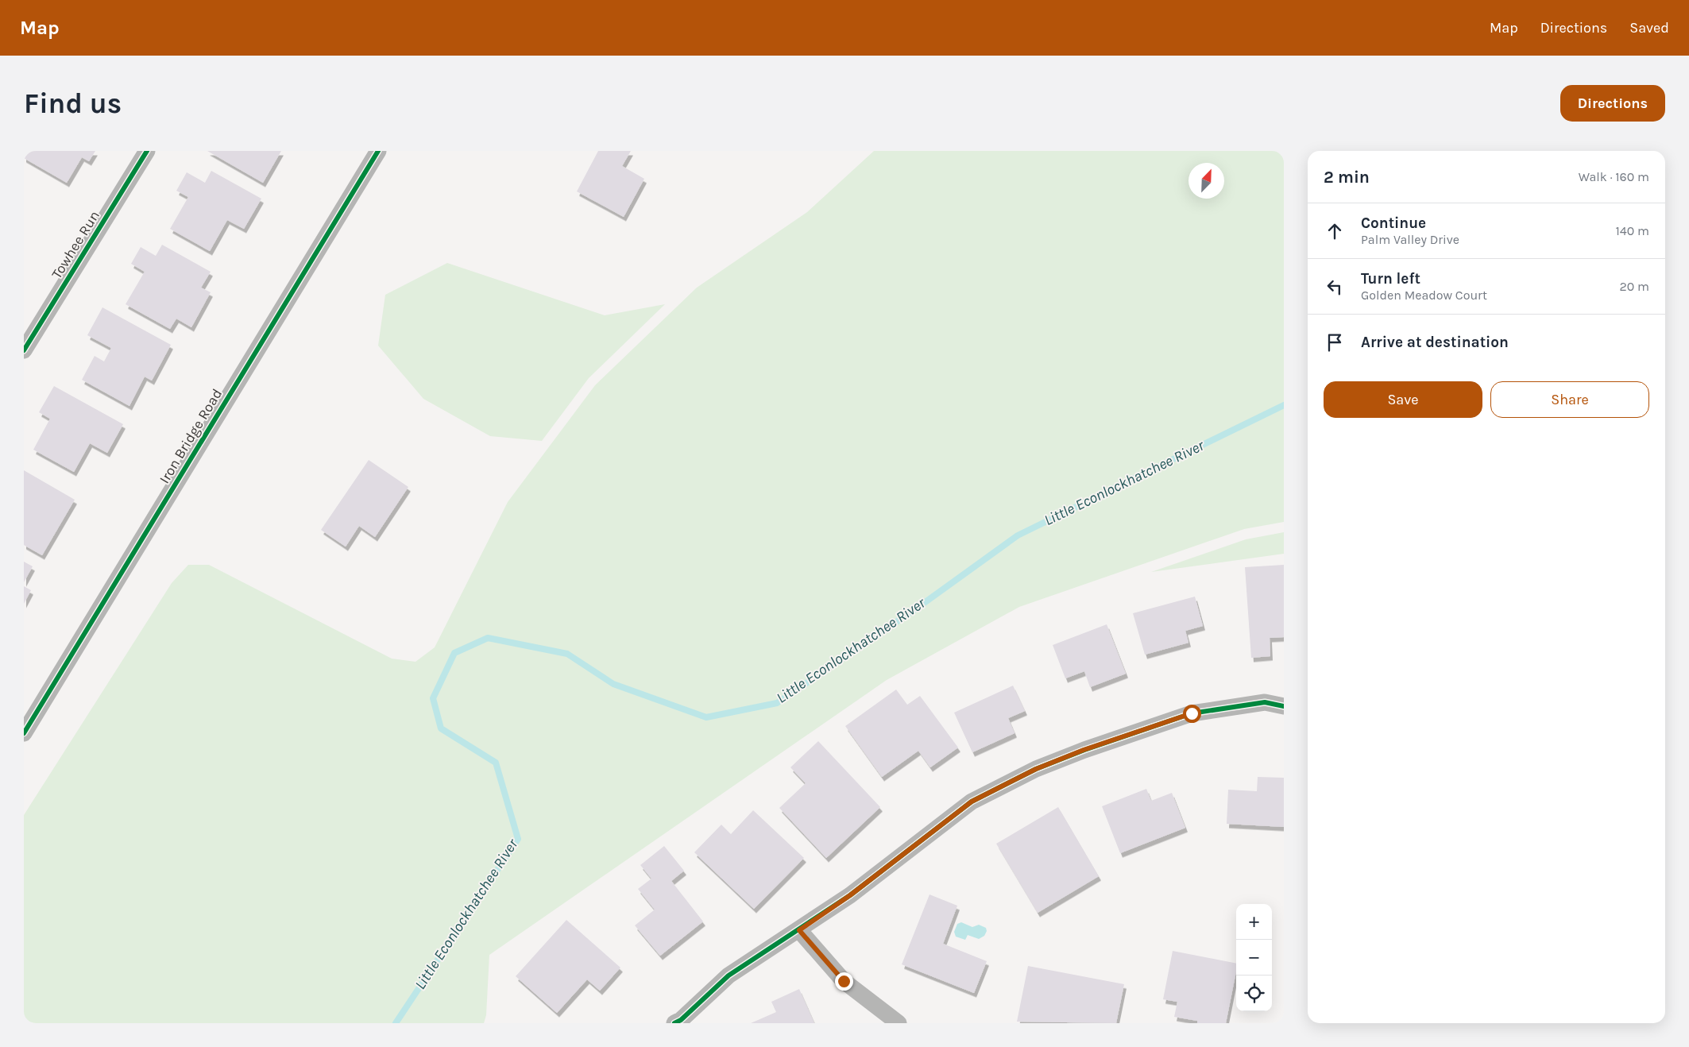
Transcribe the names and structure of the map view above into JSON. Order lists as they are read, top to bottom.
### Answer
{
  "streets": {
    "street": ["Towhee Run", "Iron Bridge Road"]
  },
  "water": ["Little Econlockhatchee River"],
  "north": "top right",
  "page": {
    "header": "Map",
    "nav": ["Map", "Directions", "Saved"],
    "buttons": [
      "Directions",
      ["Save", "Share"]
    ],
    "title": "Find us",
    "heading": ["2 min", "Walk · 160 m"],
    "list": [
      ["Continue", "Palm Valley Drive", "140 m"],
      ["Turn left", "Golden Meadow Court", "20 m"],
      "Arrive at destination"
    ],
    "map_buttons": ["+", "−"]
  }
}
